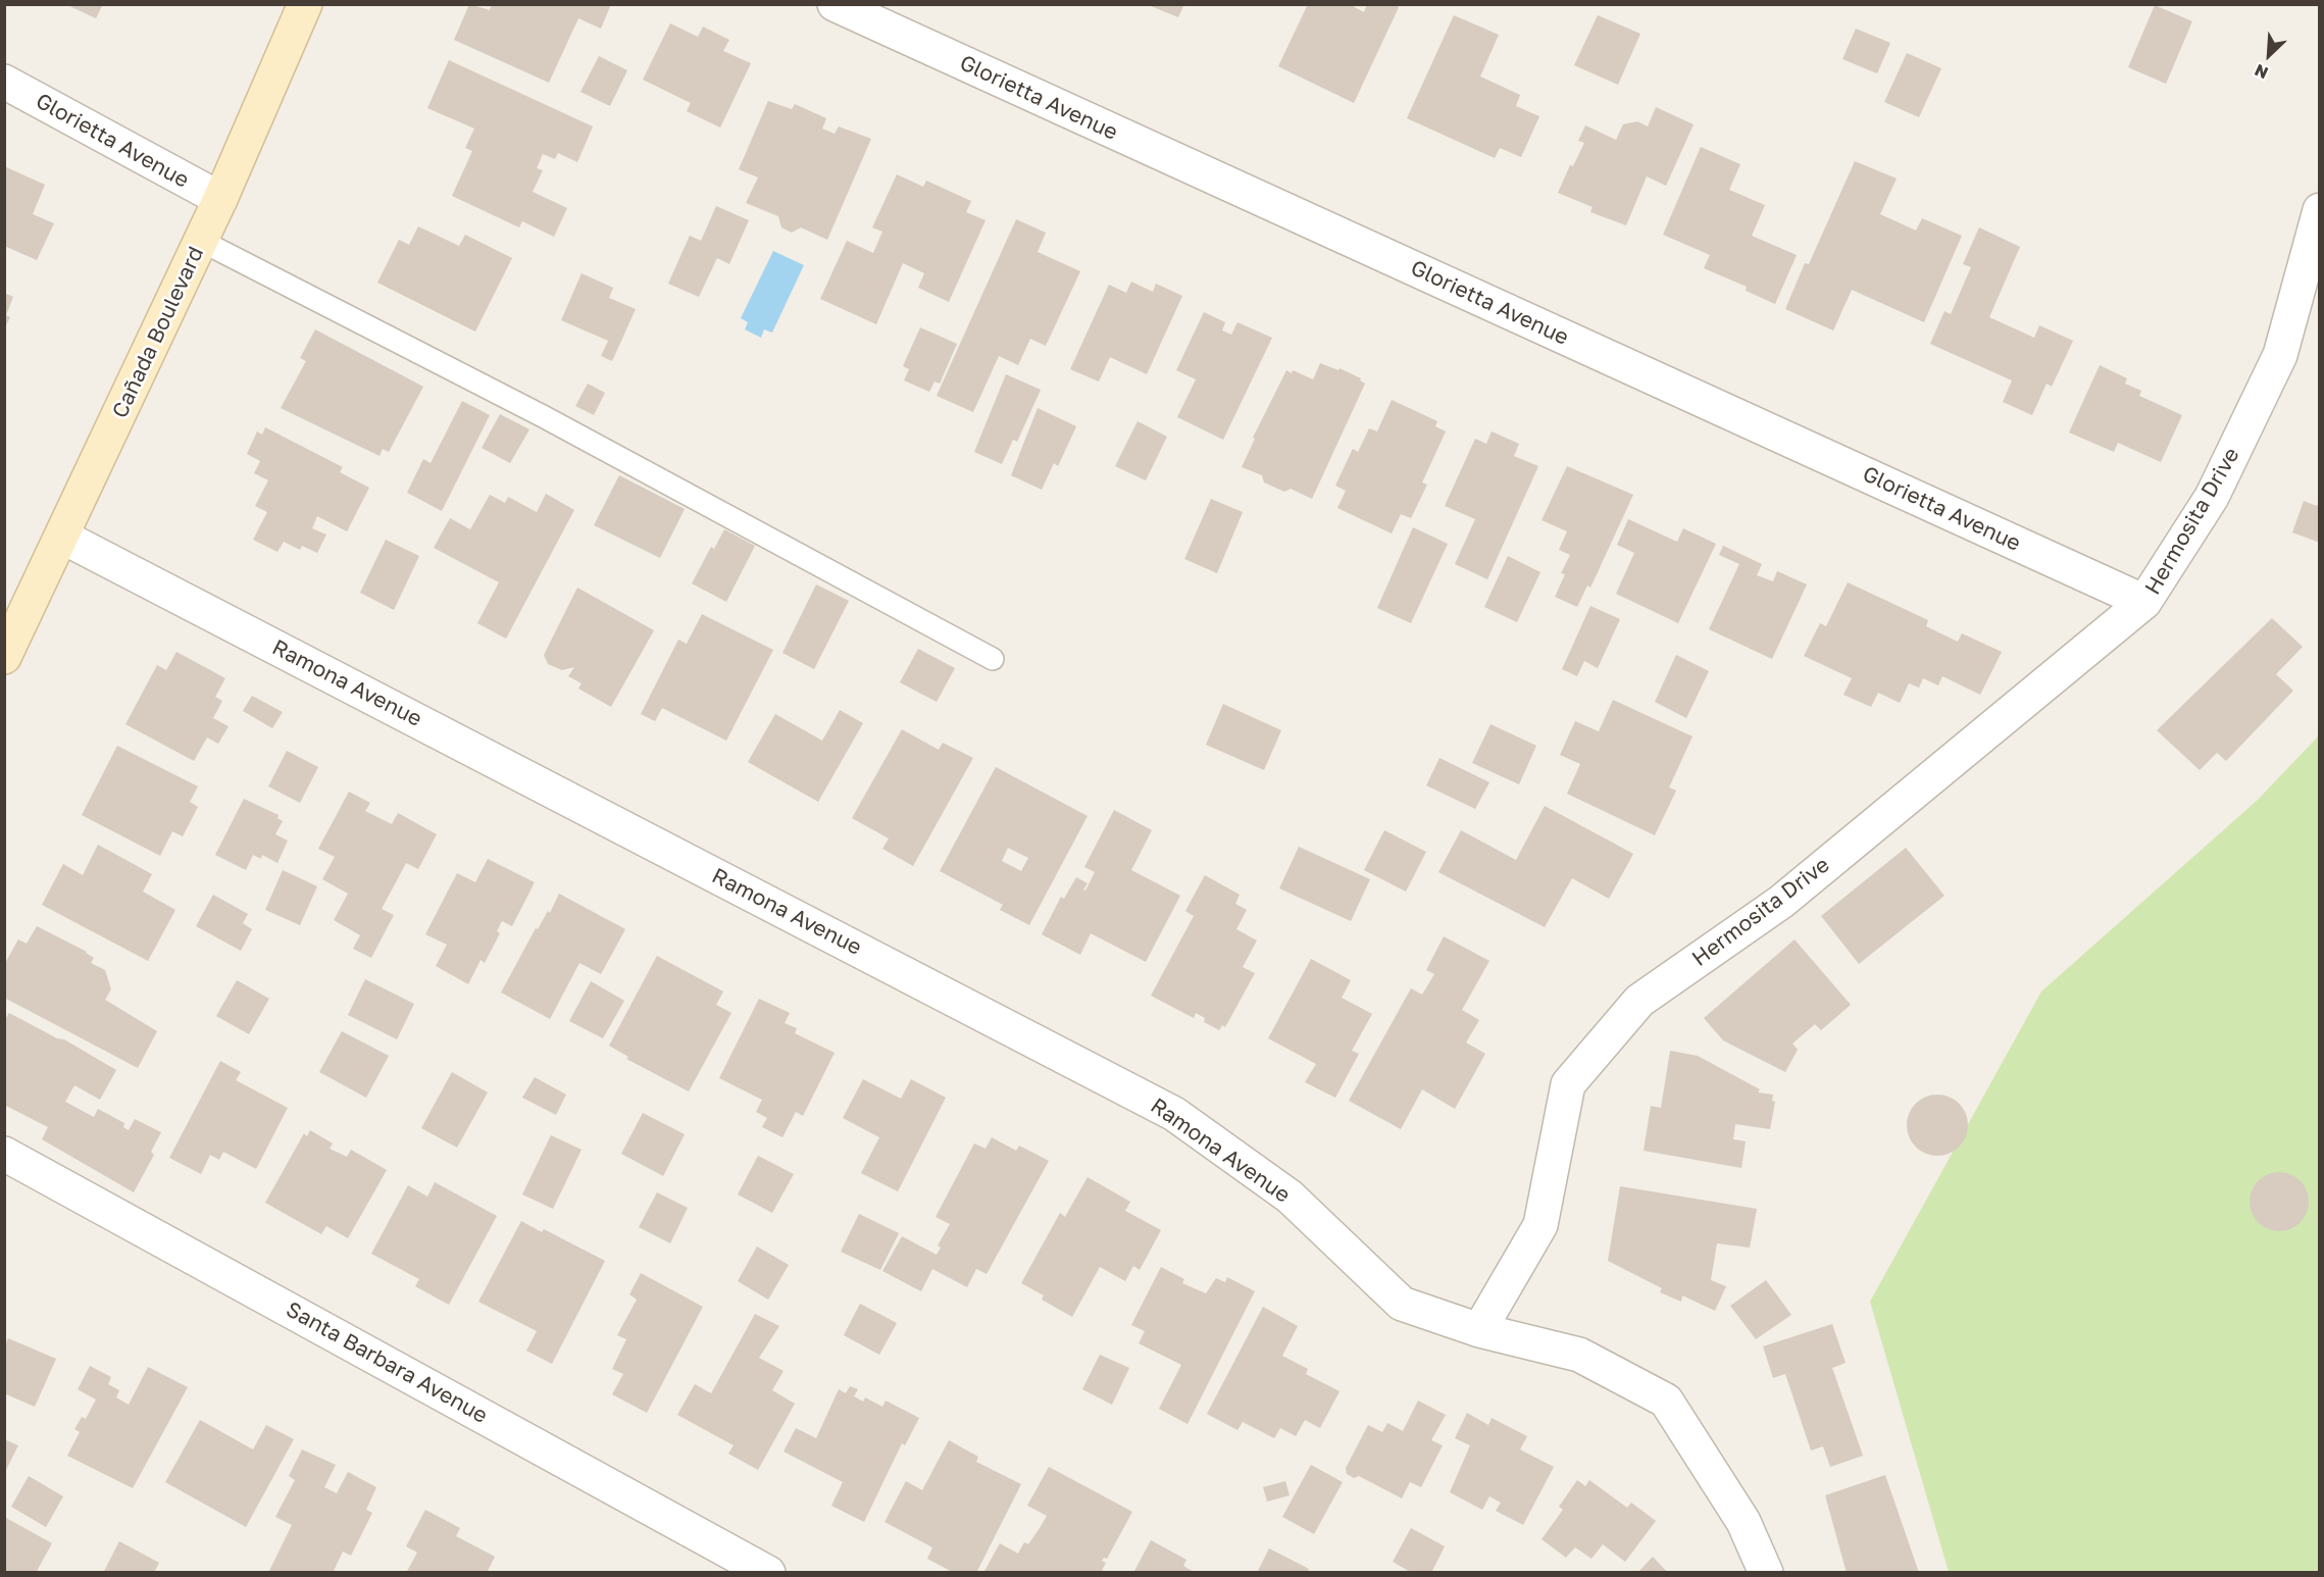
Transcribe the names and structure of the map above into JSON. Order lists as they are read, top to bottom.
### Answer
{
  "streets": {
    "main road": ["Cañada Boulevard"],
    "street": [
      "Glorietta Avenue",
      "Hermosita Drive",
      "Ramona Avenue",
      "Santa Barbara Avenue"
    ]
  },
  "crossings": [
    ["Glorietta Avenue", "Cañada Boulevard"],
    ["Glorietta Avenue", "Hermosita Drive"],
    ["Cañada Boulevard", "Ramona Avenue"],
    ["Hermosita Drive", "Ramona Avenue"]
  ],
  "north": "bottom left"
}
